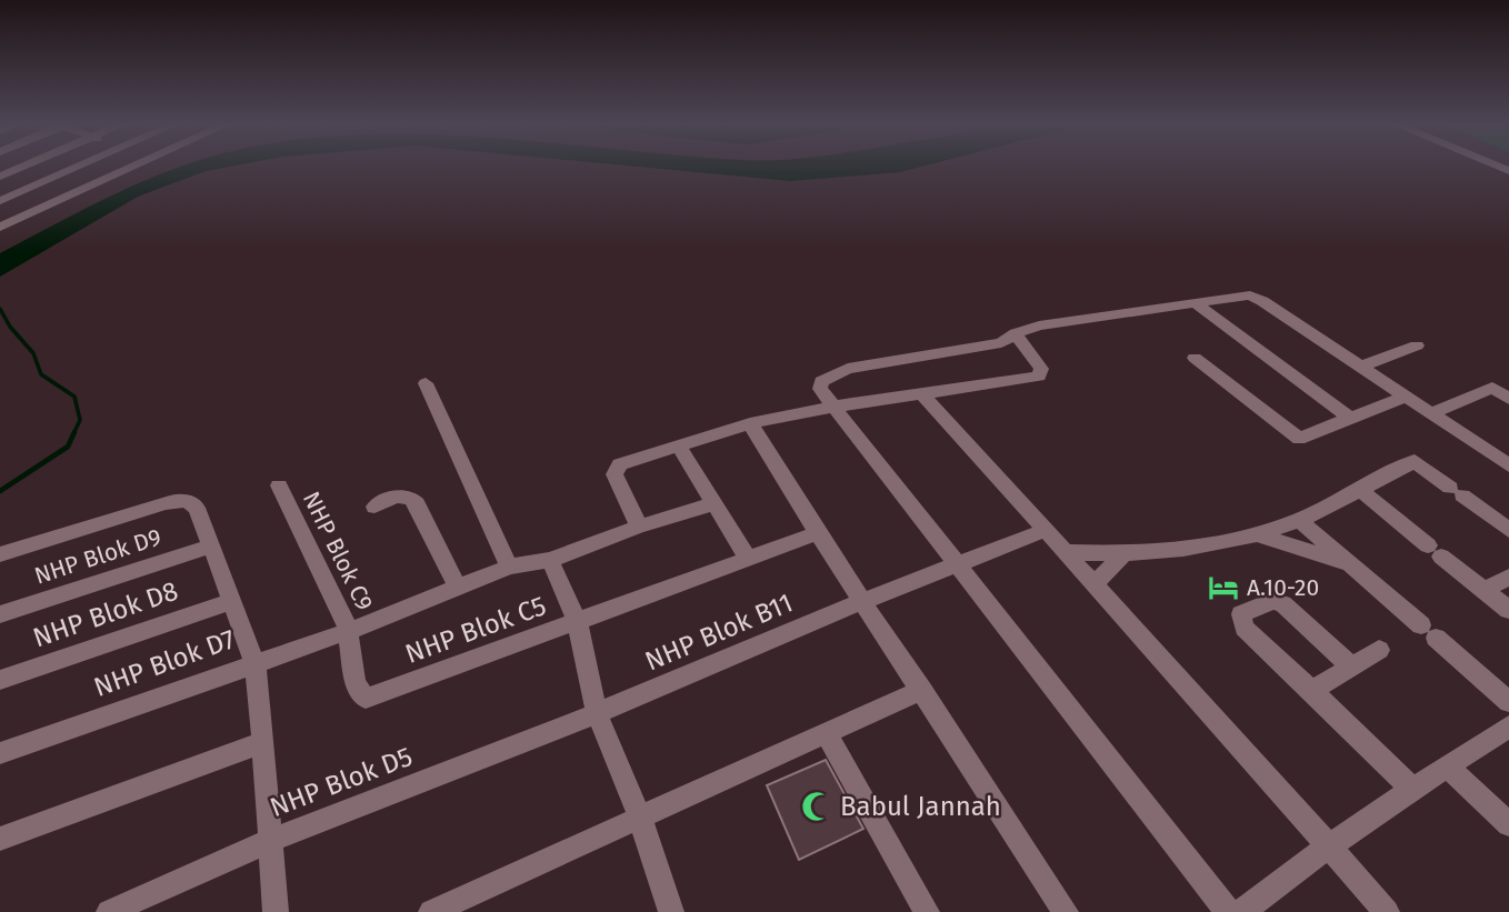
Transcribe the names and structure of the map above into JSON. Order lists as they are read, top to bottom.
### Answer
{
  "streets": {
    "street": [
      "NHP Blok C9",
      "NHP Blok D9",
      "NHP Blok D8",
      "NHP Blok C5",
      "NHP Blok B11",
      "NHP Blok D7",
      "NHP Blok D5"
    ]
  },
  "crossings": [
    ["NHP Blok C9", "NHP Blok C5"],
    ["NHP Blok C9", "NHP Blok D7"],
    ["NHP Blok C5", "NHP Blok B11"],
    ["NHP Blok C5", "NHP Blok D5"],
    ["NHP Blok B11", "NHP Blok D5"]
  ],
  "places": {
    "hotel": ["A.10-20"],
    "mosque": ["Babul Jannah"]
  }
}
